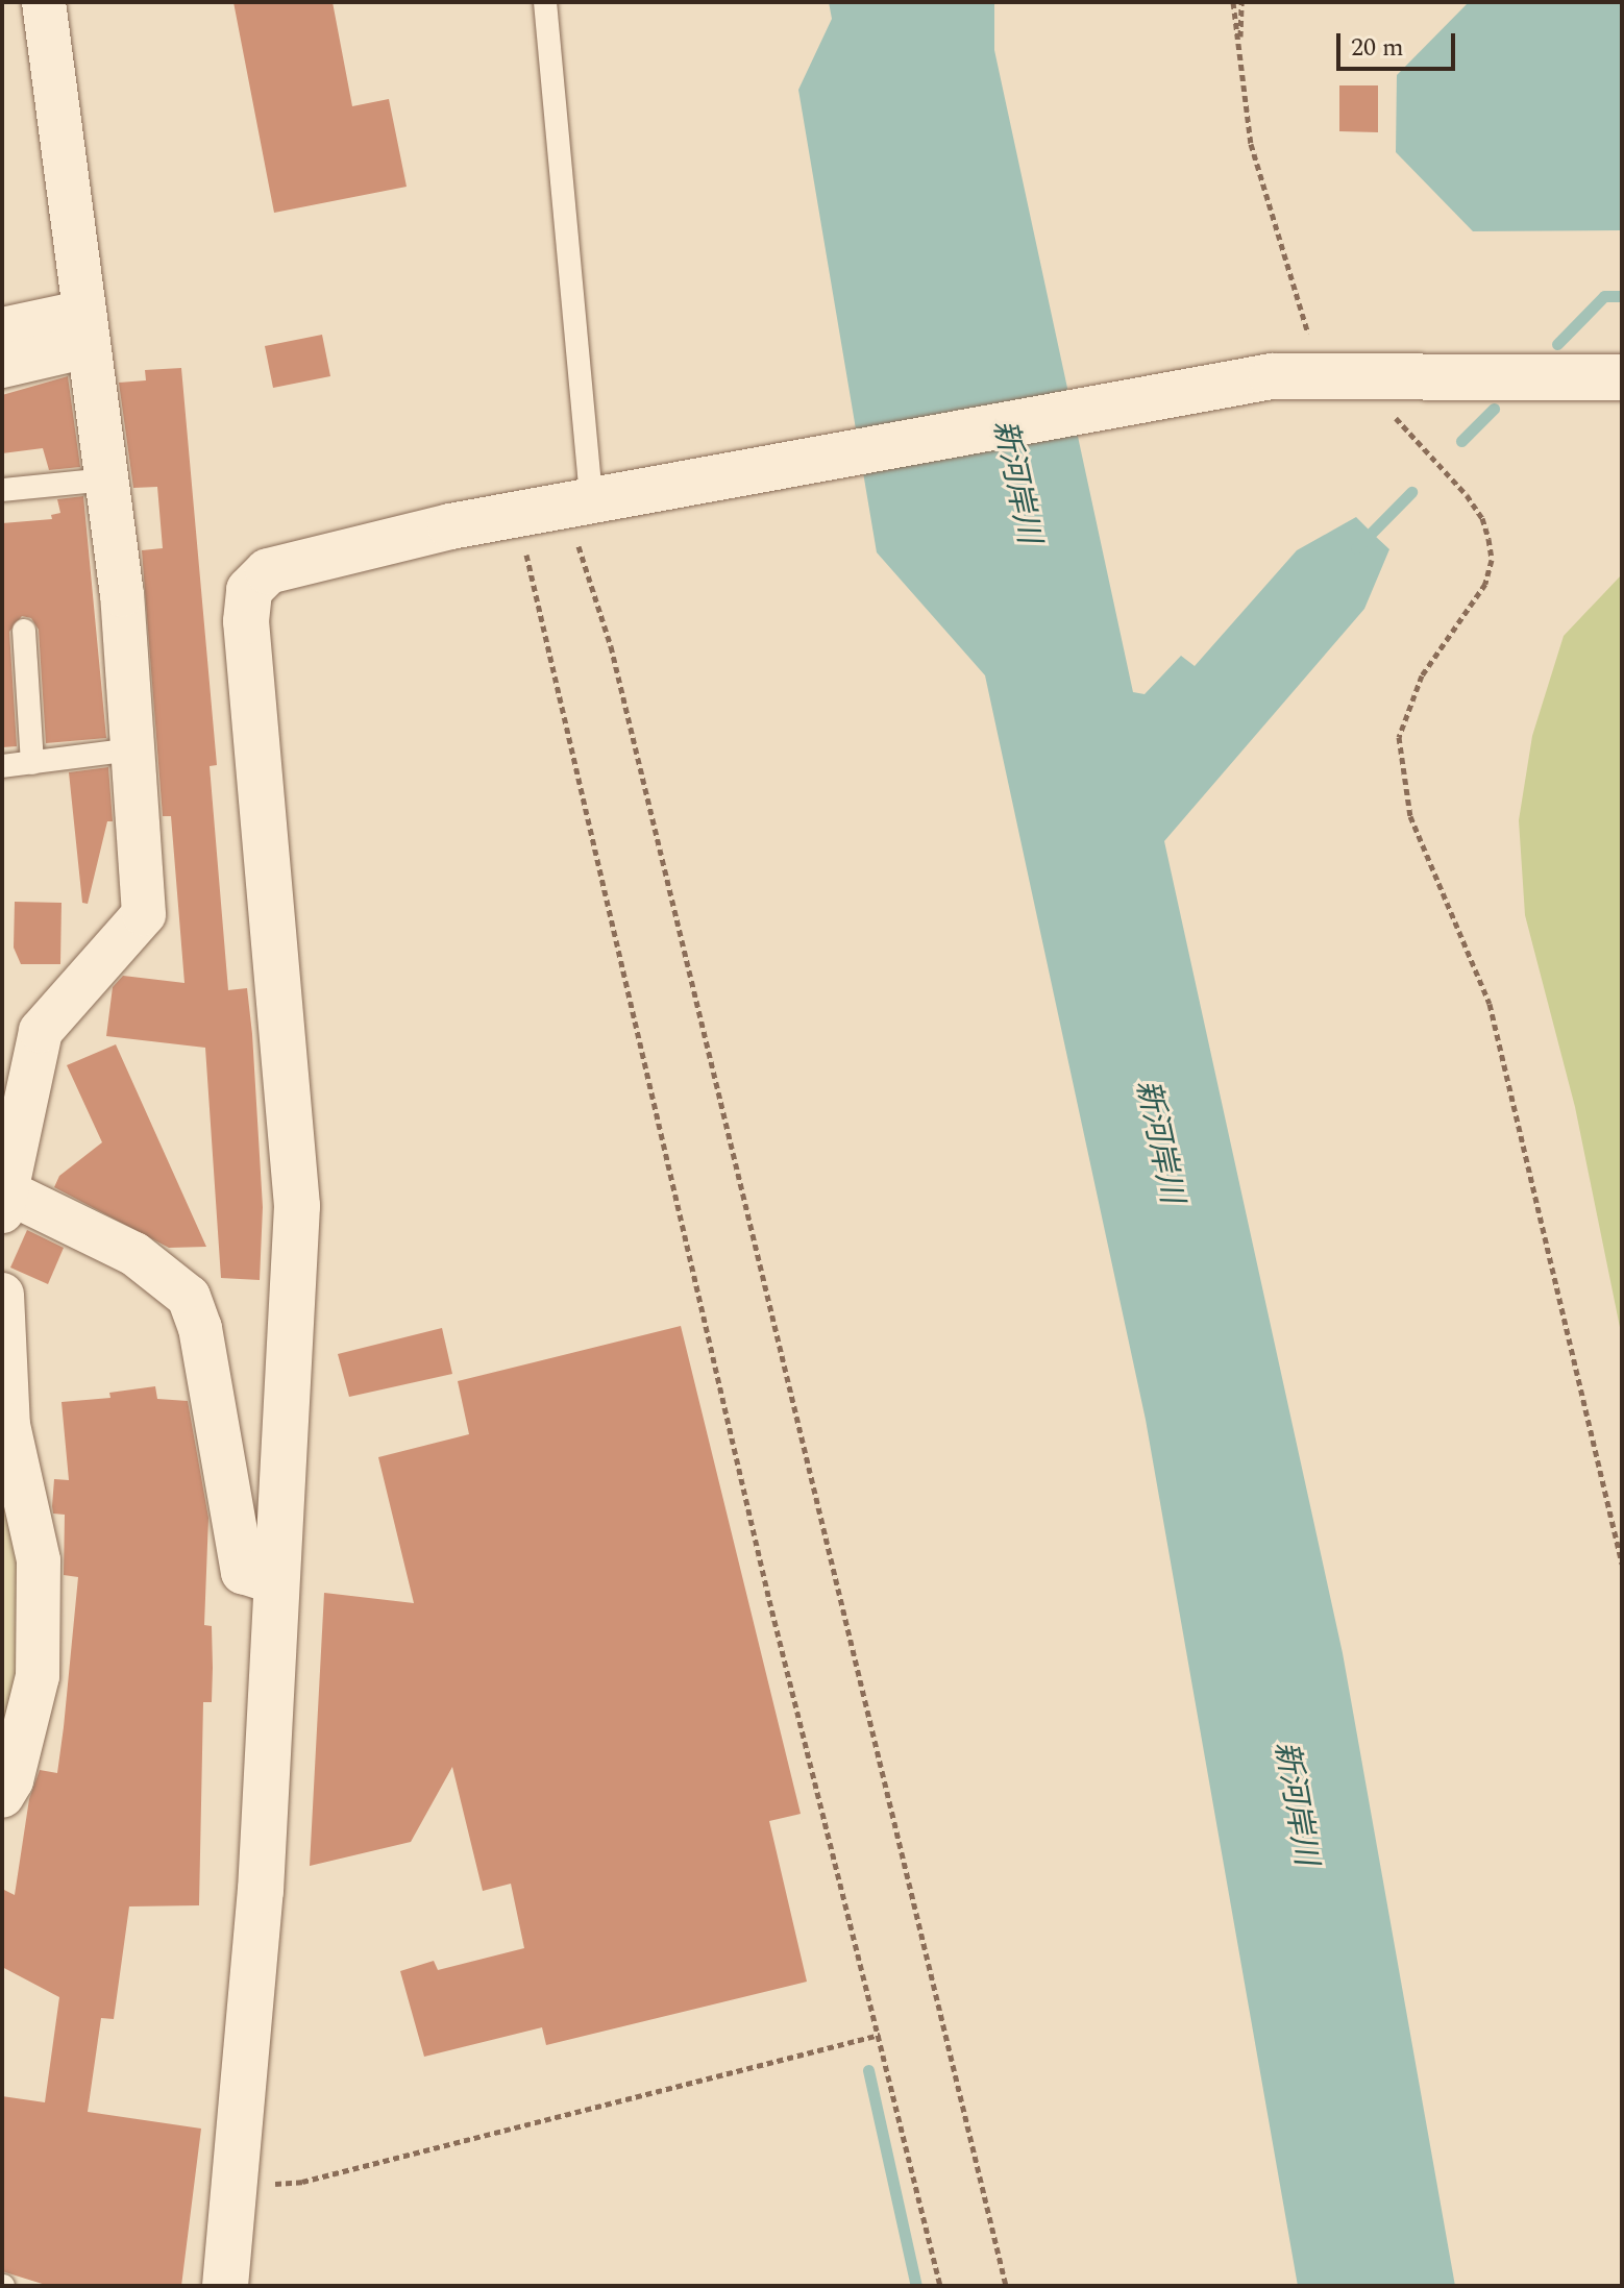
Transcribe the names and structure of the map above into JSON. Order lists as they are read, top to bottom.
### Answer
{
  "water": ["新河岸川"],
  "scale_bar": "20 m"
}
